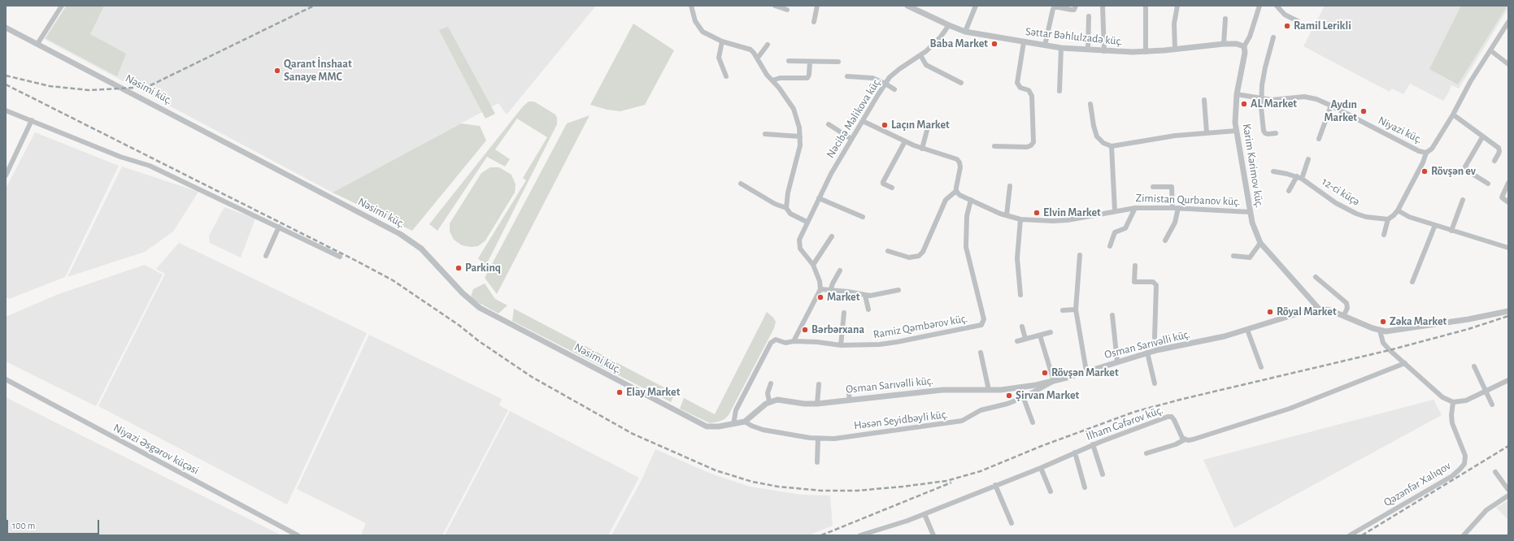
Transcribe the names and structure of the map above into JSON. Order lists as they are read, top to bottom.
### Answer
{
  "streets": {
    "street": [
      "Səttar Bəhlulzadə küç.",
      "Nəsimi küç.",
      "Nəcibə Məlikova küç.",
      "Niyazi küç.",
      "Kərim Kərimov küç.",
      "12-ci küçə",
      "Zimistan Qurbanov küç.",
      "Ramiz Qəmbərov küç.",
      "Osman Sarıvəlli küç.",
      "Həsən Seyidbəyli küç.",
      "İlham Cəfərov küç.",
      "Niyazi Əsgərov küçəsi",
      "Qəzənfər Xalıqov"
    ]
  },
  "crossings": [
    ["Səttar Bəhlulzadə küç.", "Nəcibə Məlikova küç."],
    ["Səttar Bəhlulzadə küç.", "Kərim Kərimov küç."],
    ["Niyazi küç.", "Kərim Kərimov küç."],
    ["Kərim Kərimov küç.", "Zimistan Qurbanov küç."],
    ["Kərim Kərimov küç.", "Osman Sarıvəlli küç."],
    ["Zimistan Qurbanov küç.", "Ramiz Qəmbərov küç."],
    ["Osman Sarıvəlli küç.", "Həsən Seyidbəyli küç."]
  ],
  "places": [
    "Ramil Lerikli",
    "Baba Market",
    "Qarant İnshaat Sanaye MMC",
    "AL Market",
    "Aydın Market",
    "Laçın Market",
    "Rövşən ev",
    "Elvin Market",
    "Parkinq",
    "Market",
    "Röyal Market",
    "Zəka Market",
    "Bərbərxana",
    "Rövşən Market",
    "Elay Market",
    "Şirvan Market"
  ],
  "scale_bar": "100 m"
}
